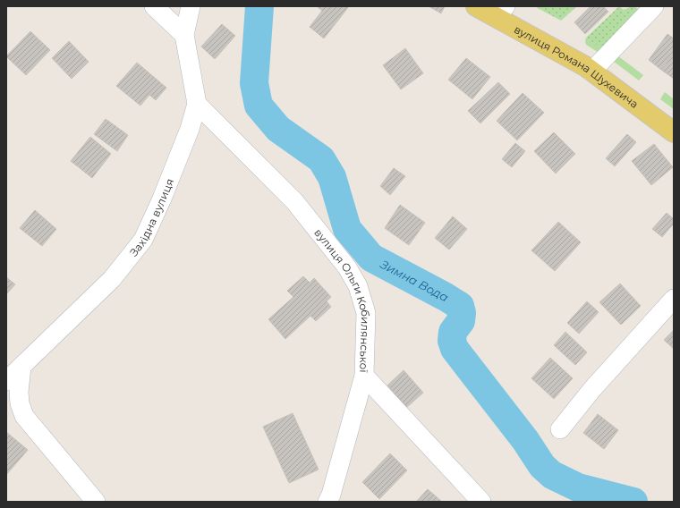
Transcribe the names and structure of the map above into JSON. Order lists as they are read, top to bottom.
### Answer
{
  "streets": {
    "main road": ["вулиця Романа Шухевича"],
    "street": ["Західна вулиця", "вулиця Ольги Кобилянської"]
  },
  "crossings": [
    ["Західна вулиця", "вулиця Ольги Кобилянської"]
  ],
  "water": ["Зимна Вода"]
}
